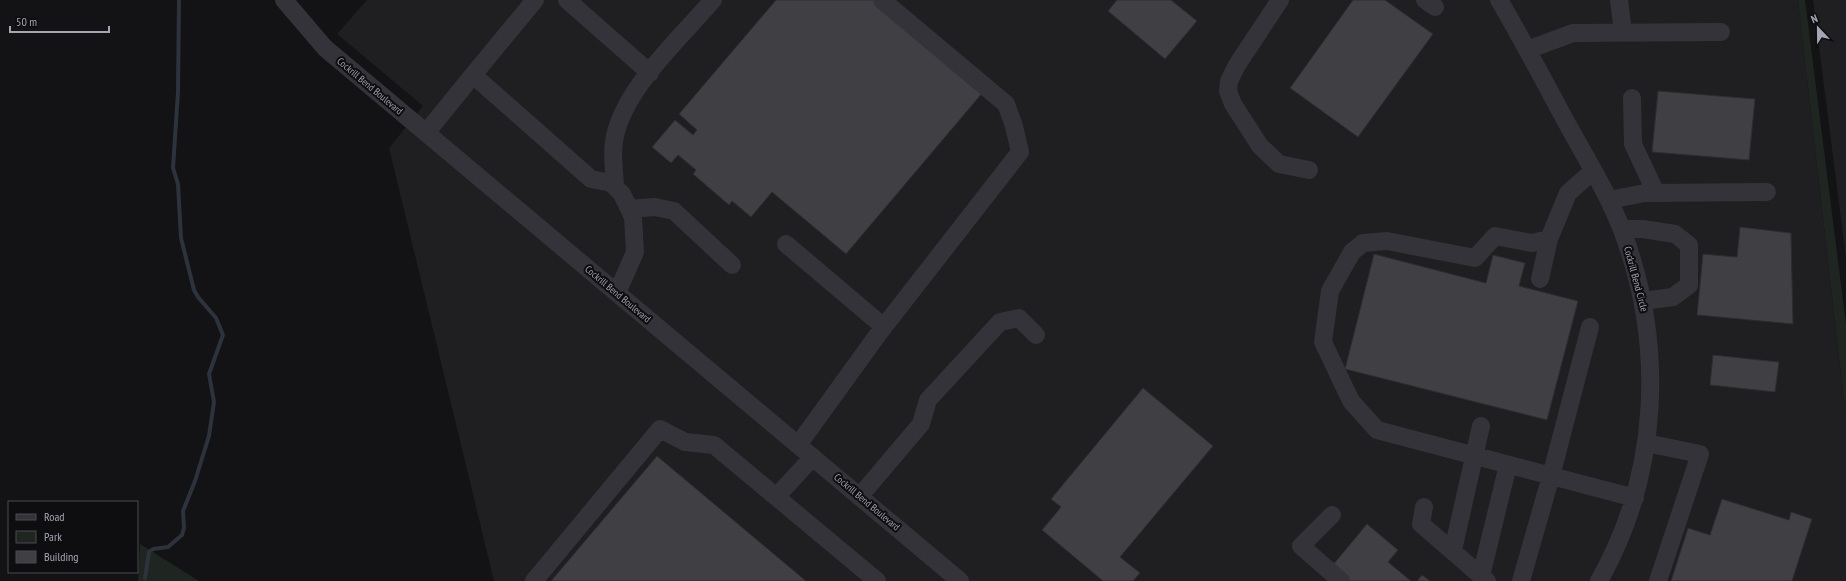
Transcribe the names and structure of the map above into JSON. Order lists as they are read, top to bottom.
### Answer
{
  "streets": {
    "street": ["Cockrill Bend Boulevard", "Cockrill Bend Circle"]
  },
  "legend": ["Road", "Park", "Building"],
  "scale_bar": "50 m",
  "north": "top"
}
